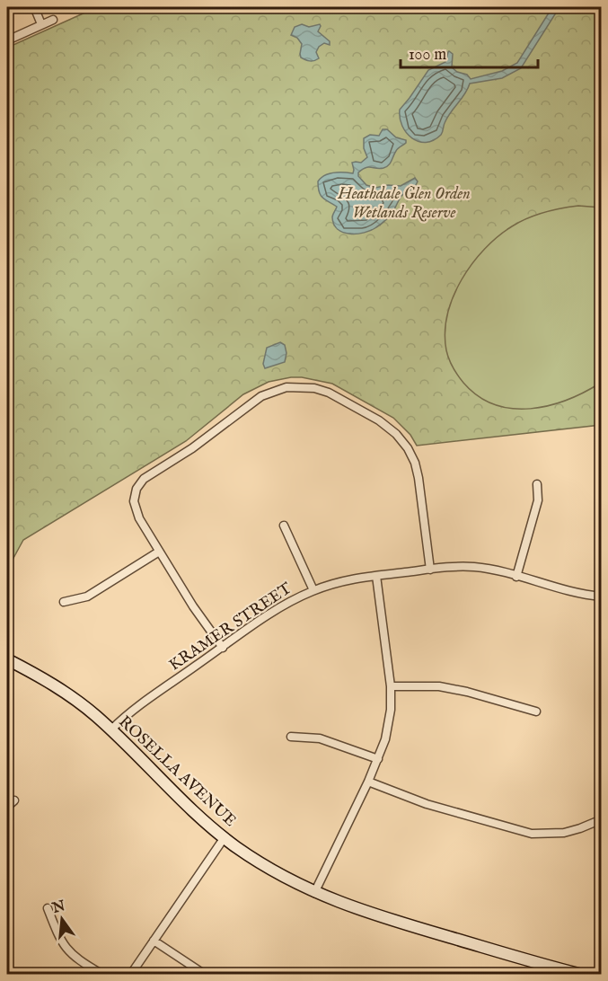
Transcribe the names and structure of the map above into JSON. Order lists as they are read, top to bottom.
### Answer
{
  "streets": {
    "street": ["KRAMER STREET", "ROSELLA AVENUE"]
  },
  "crossings": [
    ["KRAMER STREET", "ROSELLA AVENUE"]
  ],
  "parks": ["Heathdale Glen Orden Wetlands Reserve"],
  "scale_bar": "100 m",
  "north": "top"
}
